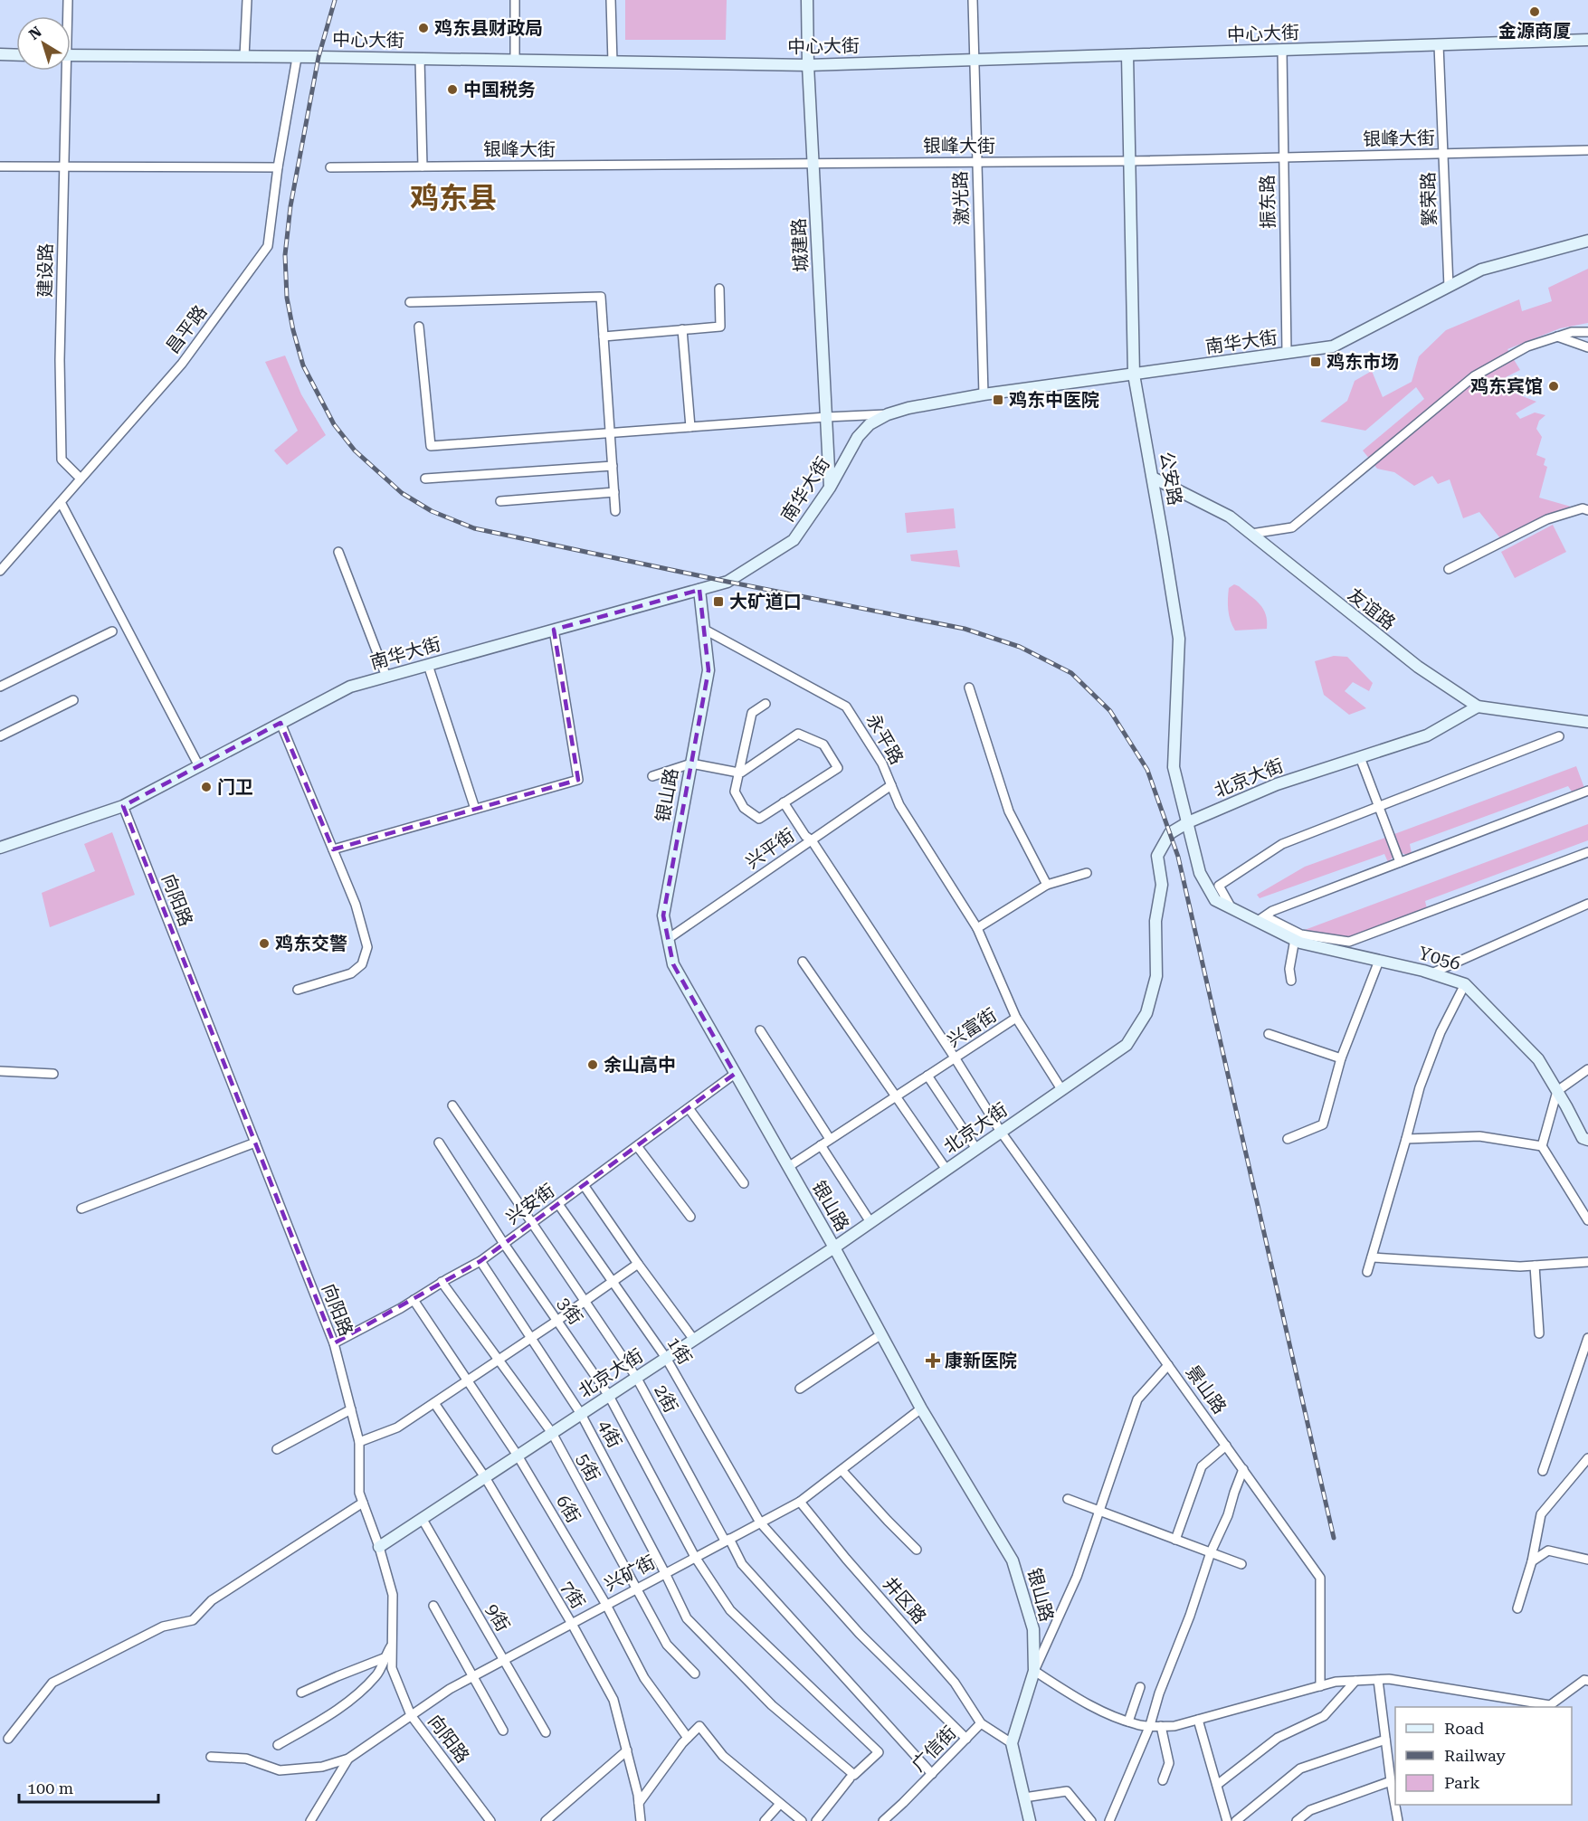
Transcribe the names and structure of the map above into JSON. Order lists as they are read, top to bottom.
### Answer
{
  "streets": {
    "street": [
      "中心大街",
      "银峰大街",
      "激光路",
      "繁荣路",
      "振东路",
      "城建路",
      "建设路",
      "昌平路",
      "南华大街",
      "公安路",
      "友谊路",
      "永平路",
      "北京大街",
      "银山路",
      "兴平街",
      "向阳路",
      "Y056",
      "兴富街",
      "兴安街",
      "3街",
      "1街",
      "景山路",
      "2街",
      "4街",
      "5街",
      "6街",
      "兴矿街",
      "7街",
      "井区路",
      "9街",
      "广信街"
    ]
  },
  "crossings": [
    ["中心大街", "激光路"],
    ["中心大街", "繁荣路"],
    ["中心大街", "振东路"],
    ["中心大街", "城建路"],
    ["中心大街", "昌平路"],
    ["中心大街", "公安路"],
    ["银峰大街", "激光路"],
    ["银峰大街", "繁荣路"],
    ["银峰大街", "振东路"],
    ["银峰大街", "城建路"],
    ["银峰大街", "公安路"],
    ["激光路", "南华大街"],
    ["繁荣路", "南华大街"],
    ["振东路", "南华大街"],
    ["城建路", "南华大街"],
    ["建设路", "昌平路"],
    ["南华大街", "公安路"],
    ["南华大街", "银山路"],
    ["南华大街", "向阳路"],
    ["公安路", "友谊路"],
    ["公安路", "北京大街"],
    ["公安路", "Y056"],
    ["友谊路", "北京大街"],
    ["永平路", "银山路"],
    ["永平路", "兴平街"],
    ["永平路", "兴富街"],
    ["北京大街", "银山路"],
    ["北京大街", "向阳路"],
    ["北京大街", "3街"],
    ["北京大街", "1街"],
    ["北京大街", "景山路"],
    ["北京大街", "2街"],
    ["北京大街", "4街"],
    ["北京大街", "5街"],
    ["北京大街", "6街"],
    ["北京大街", "7街"],
    ["北京大街", "9街"],
    ["银山路", "兴平街"],
    ["银山路", "兴富街"],
    ["银山路", "兴安街"],
    ["银山路", "兴矿街"],
    ["银山路", "广信街"],
    ["兴平街", "景山路"],
    ["向阳路", "兴安街"],
    ["向阳路", "兴矿街"],
    ["兴富街", "景山路"],
    ["兴安街", "3街"],
    ["兴安街", "1街"],
    ["兴安街", "2街"],
    ["兴安街", "4街"],
    ["兴安街", "5街"],
    ["兴安街", "6街"],
    ["3街", "4街"],
    ["3街", "兴矿街"],
    ["1街", "兴矿街"],
    ["1街", "广信街"],
    ["2街", "兴矿街"],
    ["2街", "广信街"],
    ["4街", "兴矿街"],
    ["5街", "兴矿街"],
    ["6街", "兴矿街"],
    ["兴矿街", "7街"],
    ["兴矿街", "井区路"],
    ["兴矿街", "9街"],
    ["井区路", "广信街"]
  ],
  "districts": ["鸡东县"],
  "places": {
    "other": [
      "金源商厦",
      "鸡东县财政局",
      "中国税务",
      "鸡东宾馆",
      "门卫",
      "鸡东交警",
      "余山高中"
    ],
    "transit": ["鸡东市场", "鸡东中医院", "大矿道口"],
    "health": ["康新医院"]
  },
  "legend": ["Road", "Railway", "Park"],
  "scale_bar": "100 m",
  "north": "top left"
}
